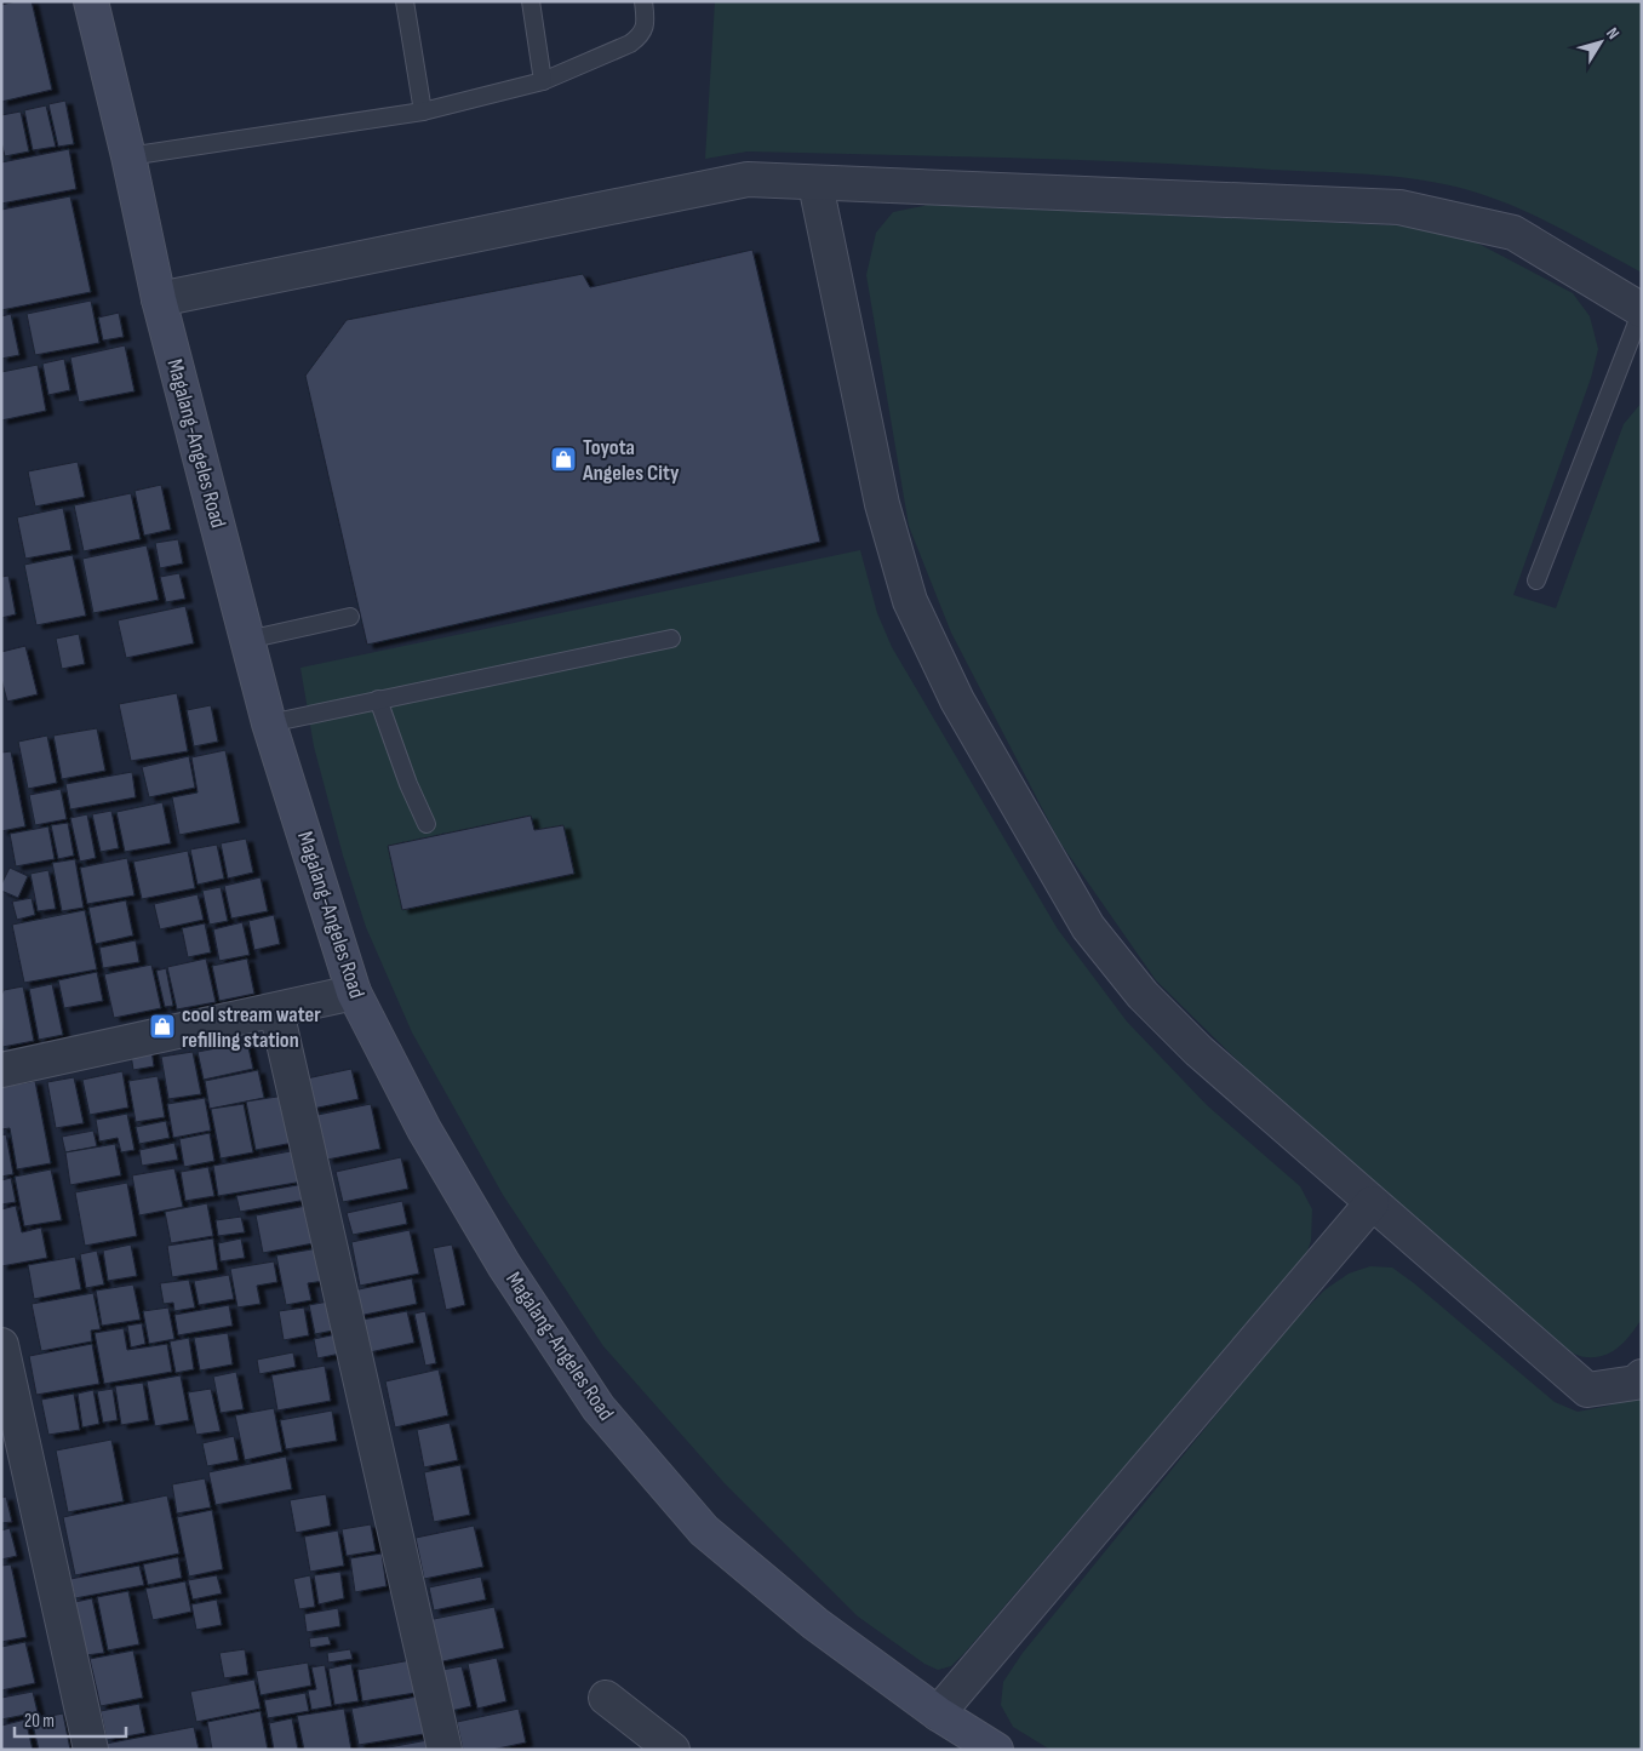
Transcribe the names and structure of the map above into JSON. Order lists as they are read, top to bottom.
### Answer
{
  "streets": {
    "main road": ["Magalang-Angeles Road"]
  },
  "places": {
    "shop": ["Toyota Angeles City", "cool stream water refilling station"]
  },
  "scale_bar": "20 m",
  "north": "top right"
}
